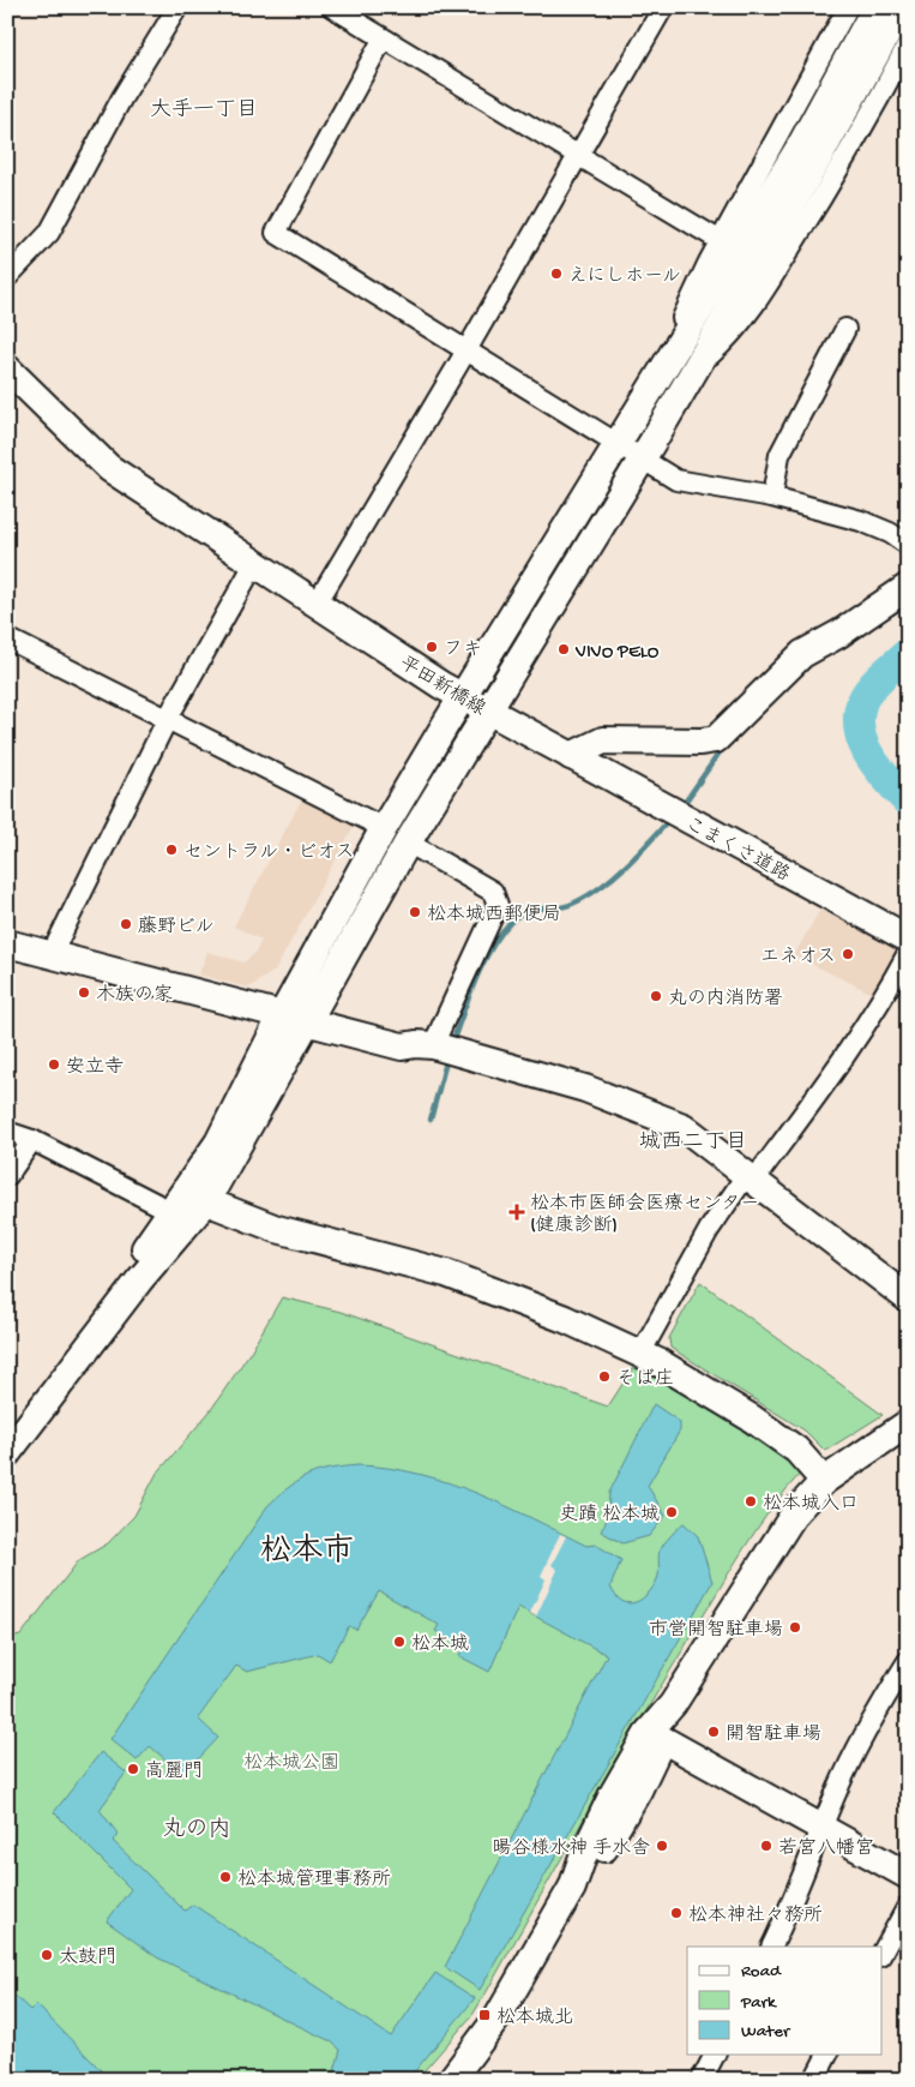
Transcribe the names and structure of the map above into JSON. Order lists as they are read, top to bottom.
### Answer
{
  "streets": {
    "street": ["平田新橋線", "こまくさ道路"]
  },
  "crossings": [
    ["平田新橋線", "こまくさ道路"]
  ],
  "districts": [
    "大手一丁目",
    "城西二丁目",
    "松本市",
    "丸の内"
  ],
  "parks": ["松本城公園"],
  "places": {
    "other": [
      "えにしホール",
      "フキ",
      "VIVO PELO",
      "セントラル・ビオス",
      "松本城西郵便局",
      "藤野ビル",
      "エネオス",
      "木族の家",
      "丸の内消防署",
      "安立寺",
      "そば庄",
      "松本城入口",
      "史蹟 松本城",
      "市営開智駐車場",
      "松本城",
      "開智駐車場",
      "高麗門",
      "暘谷様水神 手水舎",
      "若宮八幡宮",
      "松本城管理事務所",
      "松本神社々務所",
      "太鼓門"
    ],
    "health": ["松本市医師会医療センター (健康診断)"],
    "transit": ["松本城北"]
  },
  "legend": ["Road", "Park", "Water"]
}
